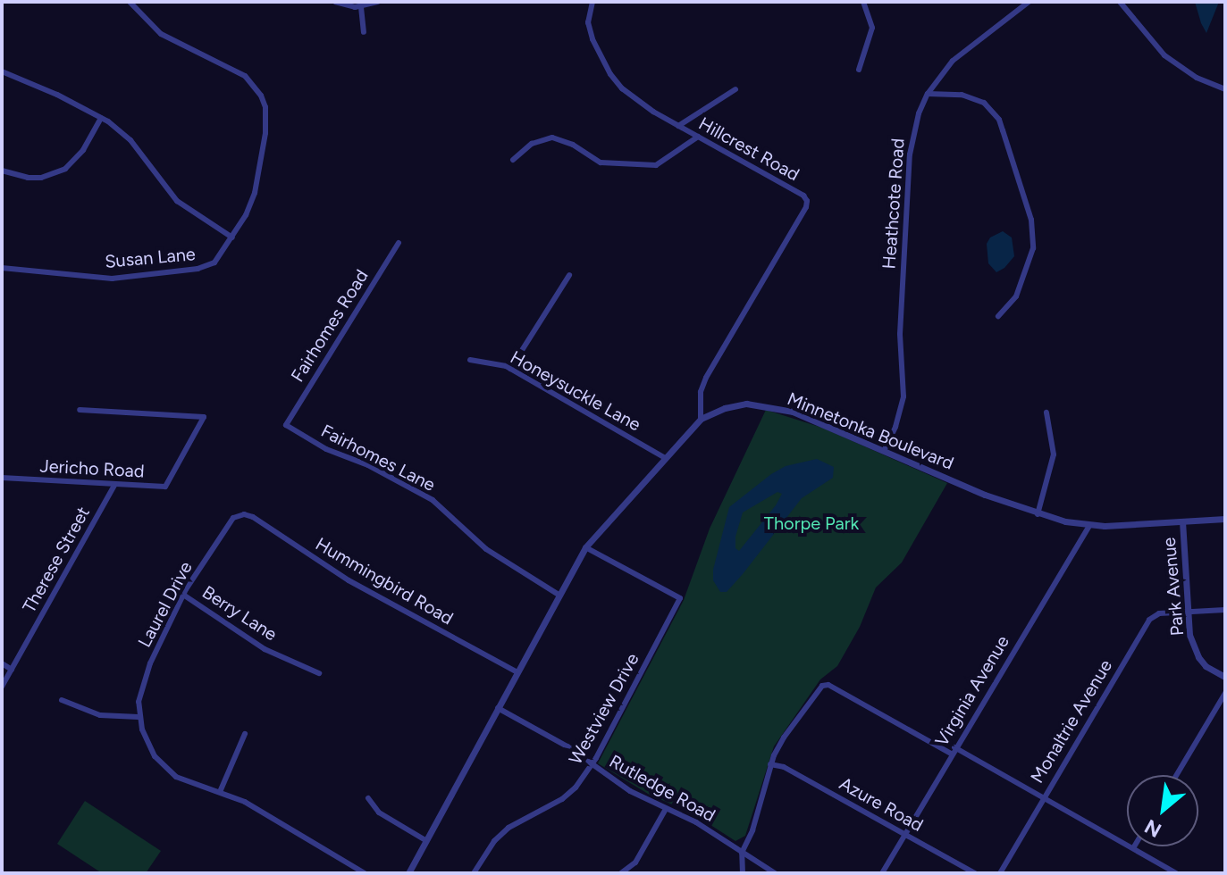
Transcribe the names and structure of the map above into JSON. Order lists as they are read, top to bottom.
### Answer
{
  "streets": {
    "street": [
      "Hillcrest Road",
      "Heathcote Road",
      "Susan Lane",
      "Fairhomes Road",
      "Honeysuckle Lane",
      "Minnetonka Boulevard",
      "Fairhomes Lane",
      "Jericho Road",
      "Therese Street",
      "Hummingbird Road",
      "Park Avenue",
      "Laurel Drive",
      "Berry Lane",
      "Virginia Avenue",
      "Westview Drive",
      "Monaltrie Avenue",
      "Rutledge Road",
      "Azure Road"
    ]
  },
  "crossings": [
    ["Hillcrest Road", "Minnetonka Boulevard"],
    ["Heathcote Road", "Minnetonka Boulevard"],
    ["Fairhomes Road", "Fairhomes Lane"],
    ["Honeysuckle Lane", "Minnetonka Boulevard"],
    ["Minnetonka Boulevard", "Fairhomes Lane"],
    ["Minnetonka Boulevard", "Hummingbird Road"],
    ["Minnetonka Boulevard", "Park Avenue"],
    ["Minnetonka Boulevard", "Virginia Avenue"],
    ["Minnetonka Boulevard", "Westview Drive"],
    ["Minnetonka Boulevard", "Rutledge Road"],
    ["Jericho Road", "Therese Street"],
    ["Hummingbird Road", "Laurel Drive"],
    ["Park Avenue", "Monaltrie Avenue"],
    ["Laurel Drive", "Berry Lane"],
    ["Virginia Avenue", "Azure Road"],
    ["Westview Drive", "Rutledge Road"]
  ],
  "parks": ["Thorpe Park"],
  "north": "bottom left"
}
